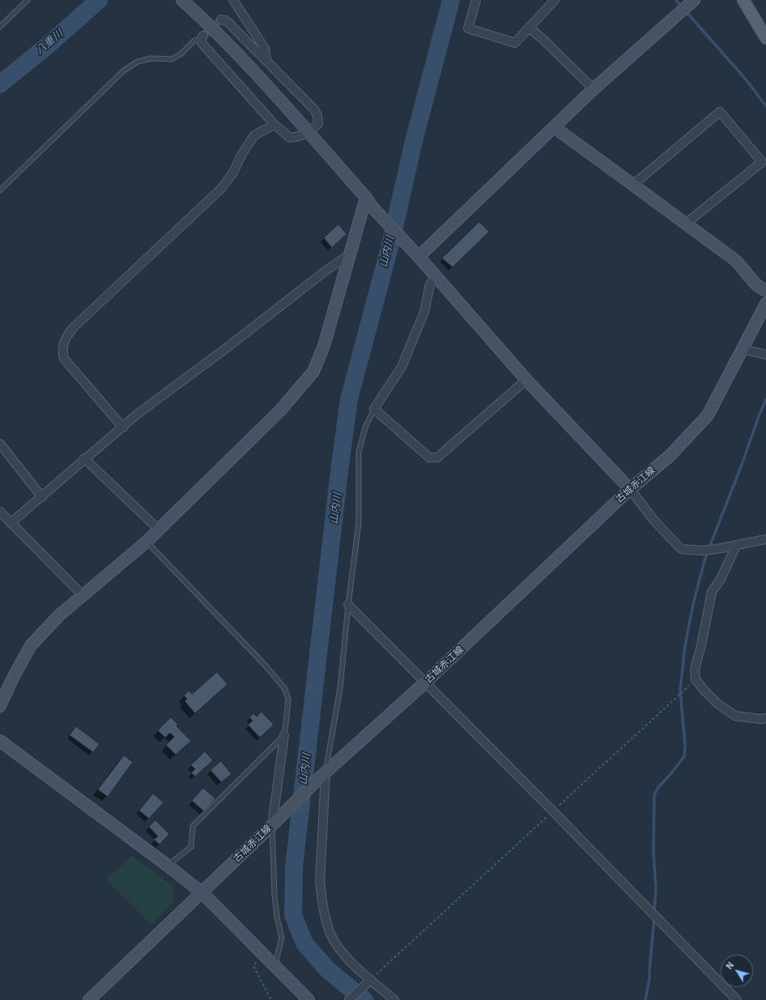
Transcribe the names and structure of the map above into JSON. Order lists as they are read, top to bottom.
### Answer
{
  "streets": {
    "street": ["古城赤江線"]
  },
  "water": ["八重川", "山内川"],
  "north": "top left"
}
